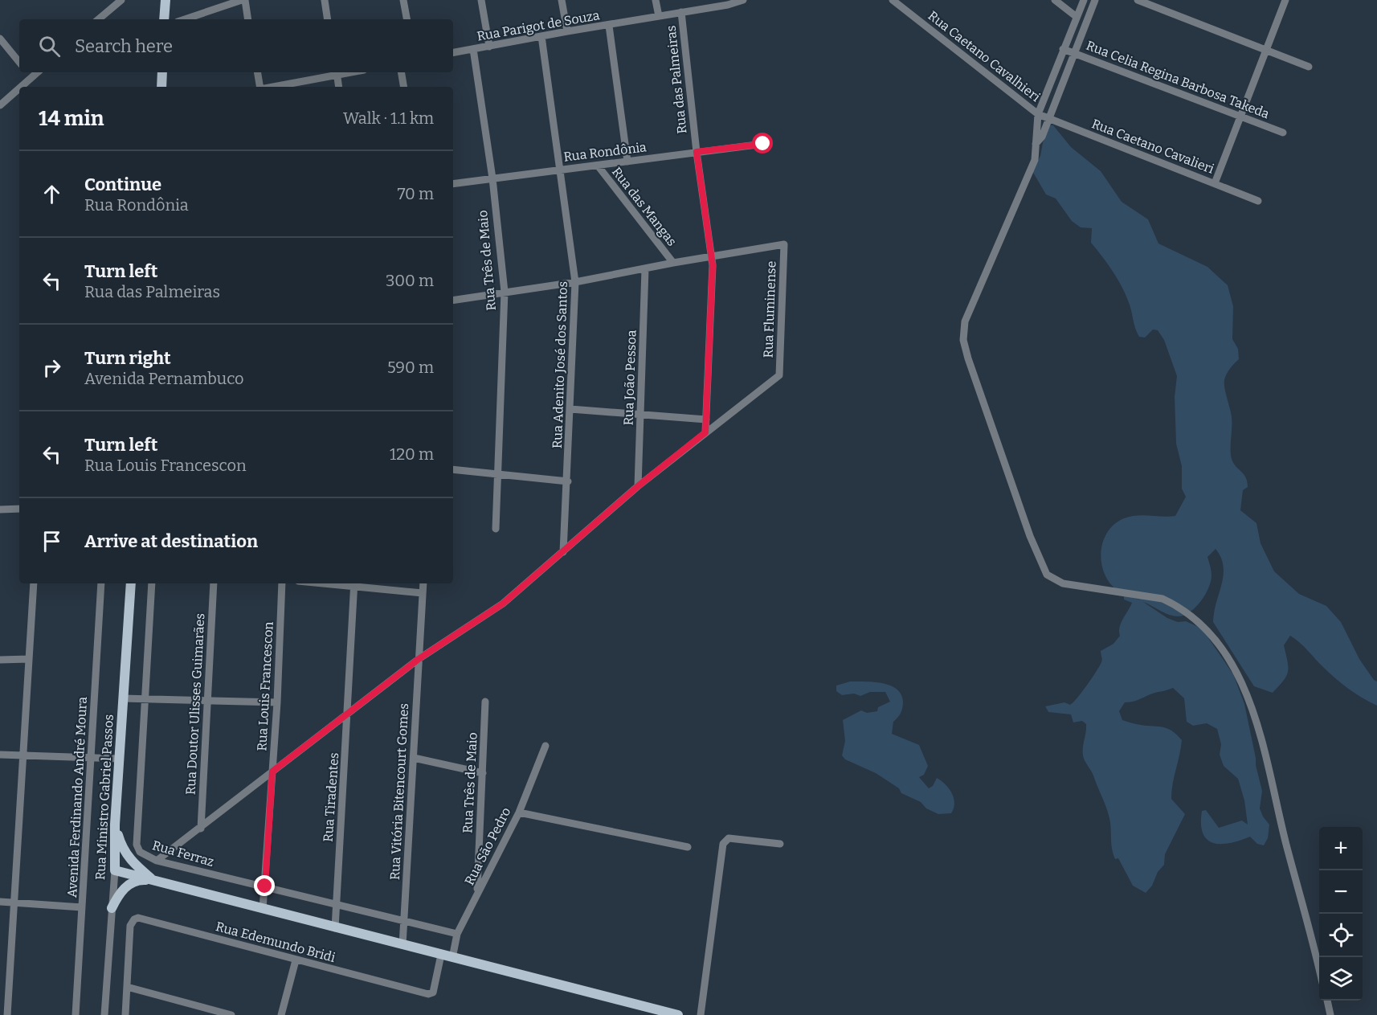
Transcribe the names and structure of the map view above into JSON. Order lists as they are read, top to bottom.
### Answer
{
  "streets": {
    "main road": ["Rua Ministro Gabriel Passos"],
    "street": [
      "Rua Parigot de Souza",
      "Rua Caetano Cavalhieri",
      "Rua das Palmeiras",
      "Rua Celia Regina Barbosa Takeda",
      "Rua Caetano Cavalieri",
      "Rua Rondônia",
      "Rua das Mangas",
      "Rua Três de Maio",
      "Rua Fluminense",
      "Rua Adenito José dos Santos",
      "Rua João Pessoa",
      "Rua Louis Francescon",
      "Rua Doutor Ulisses Guimarães",
      "Rua Vitória Bitencourt Gomes",
      "Avenida Ferdinando André Moura",
      "Rua Tiradentes",
      "Rua São Pedro",
      "Rua Ferraz",
      "Rua Edemundo Bridi"
    ]
  },
  "crossings": [
    ["Rua Parigot de Souza", "Rua das Palmeiras"],
    ["Rua Parigot de Souza", "Rua Três de Maio"],
    ["Rua Parigot de Souza", "Rua Adenito José dos Santos"],
    ["Rua Caetano Cavalhieri", "Rua Caetano Cavalieri"],
    ["Rua das Palmeiras", "Rua Rondônia"],
    ["Rua das Palmeiras", "Rua Fluminense"],
    ["Rua Rondônia", "Rua das Mangas"],
    ["Rua Rondônia", "Rua Três de Maio"],
    ["Rua Rondônia", "Rua Adenito José dos Santos"],
    ["Rua Três de Maio", "Rua São Pedro"],
    ["Rua Louis Francescon", "Rua Ferraz"],
    ["Rua Vitória Bitencourt Gomes", "Rua Ferraz"],
    ["Rua Tiradentes", "Rua Ferraz"],
    ["Rua São Pedro", "Rua Ferraz"]
  ],
  "page": {
    "search": "Search here",
    "heading": ["14 min", "Walk · 1.1 km"],
    "list": [
      ["Continue", "Rua Rondônia", "70 m"],
      ["Turn left", "Rua das Palmeiras", "300 m"],
      ["Turn right", "Avenida Pernambuco", "590 m"],
      ["Turn left", "Rua Louis Francescon", "120 m"],
      "Arrive at destination"
    ],
    "map_buttons": ["+", "−"]
  }
}
